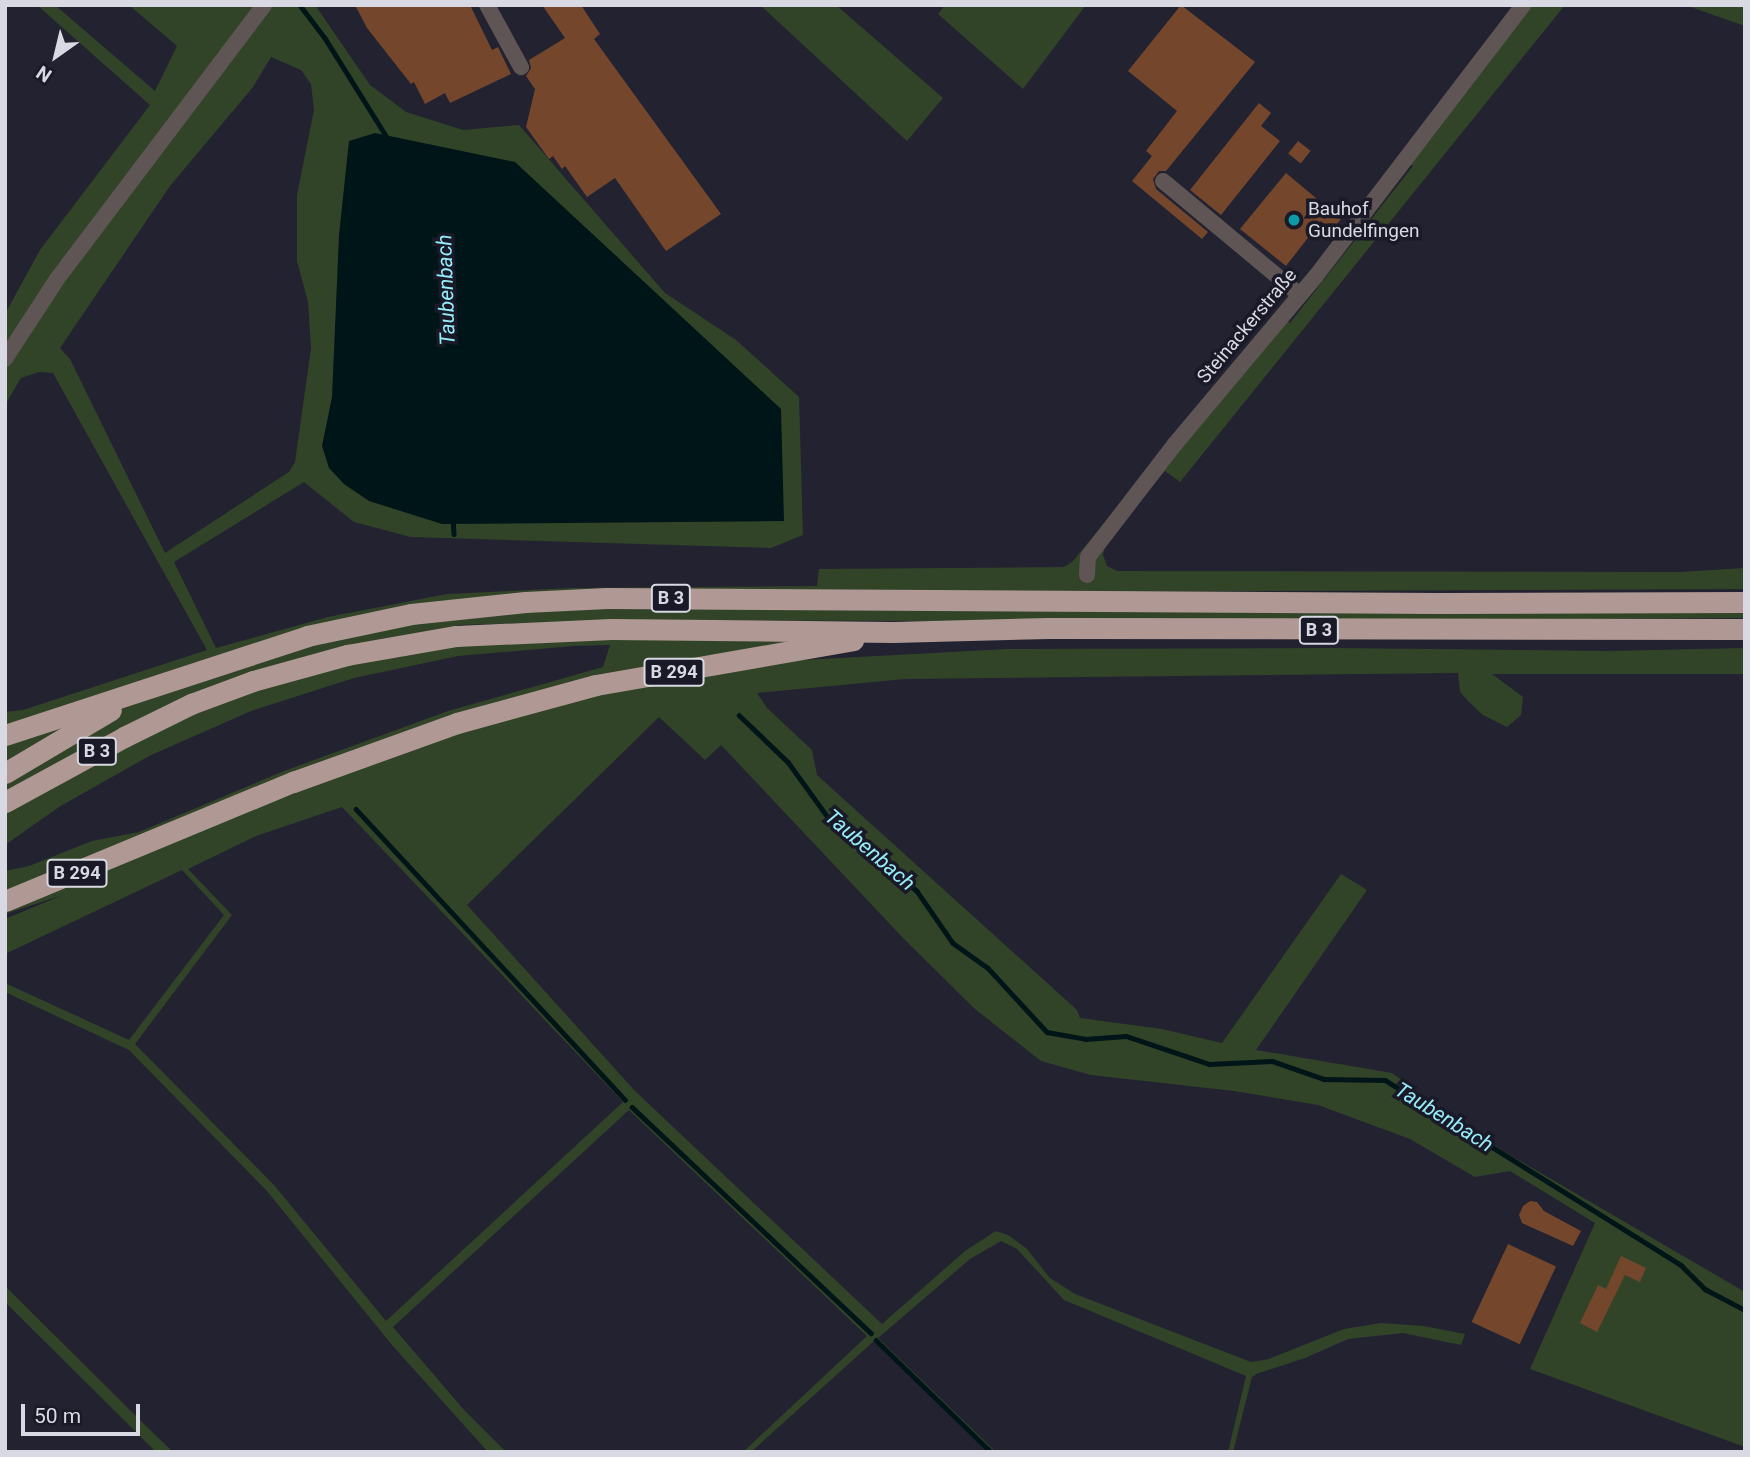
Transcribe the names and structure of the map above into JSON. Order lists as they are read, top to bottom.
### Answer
{
  "streets": {
    "highway": ["B 3", "B 294"],
    "street": ["Steinackerstraße"]
  },
  "crossings": [
    ["B 3", "B 294"]
  ],
  "water": ["Taubenbach"],
  "places": ["Bauhof Gundelfingen"],
  "scale_bar": "50 m",
  "north": "bottom left"
}
